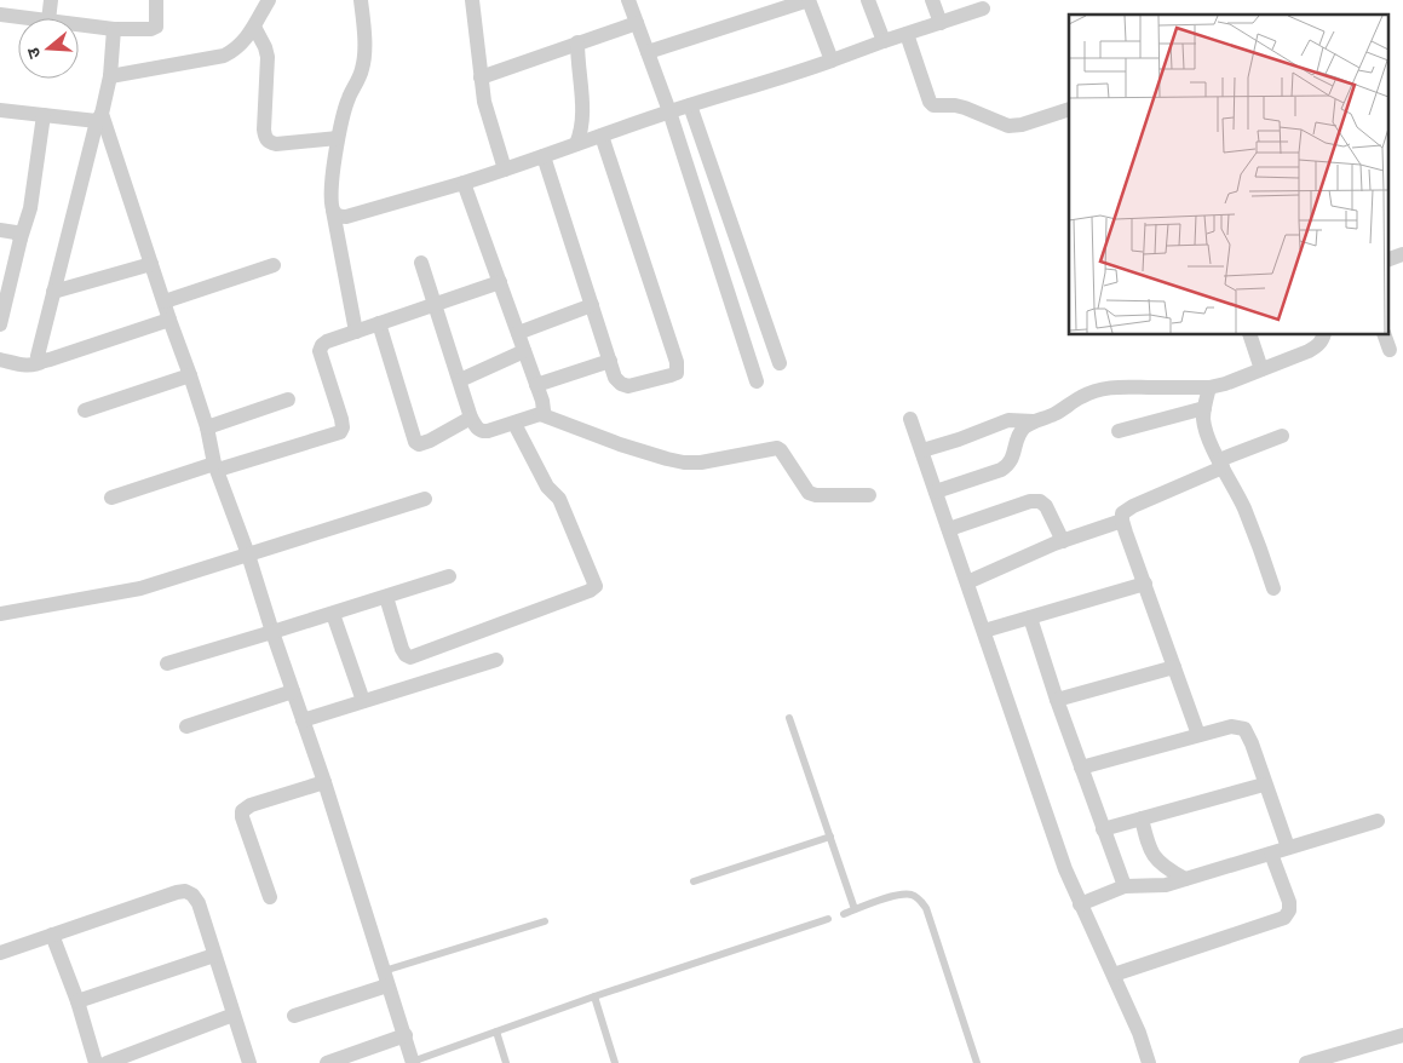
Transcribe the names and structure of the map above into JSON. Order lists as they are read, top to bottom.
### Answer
{
  "north": "left"
}
